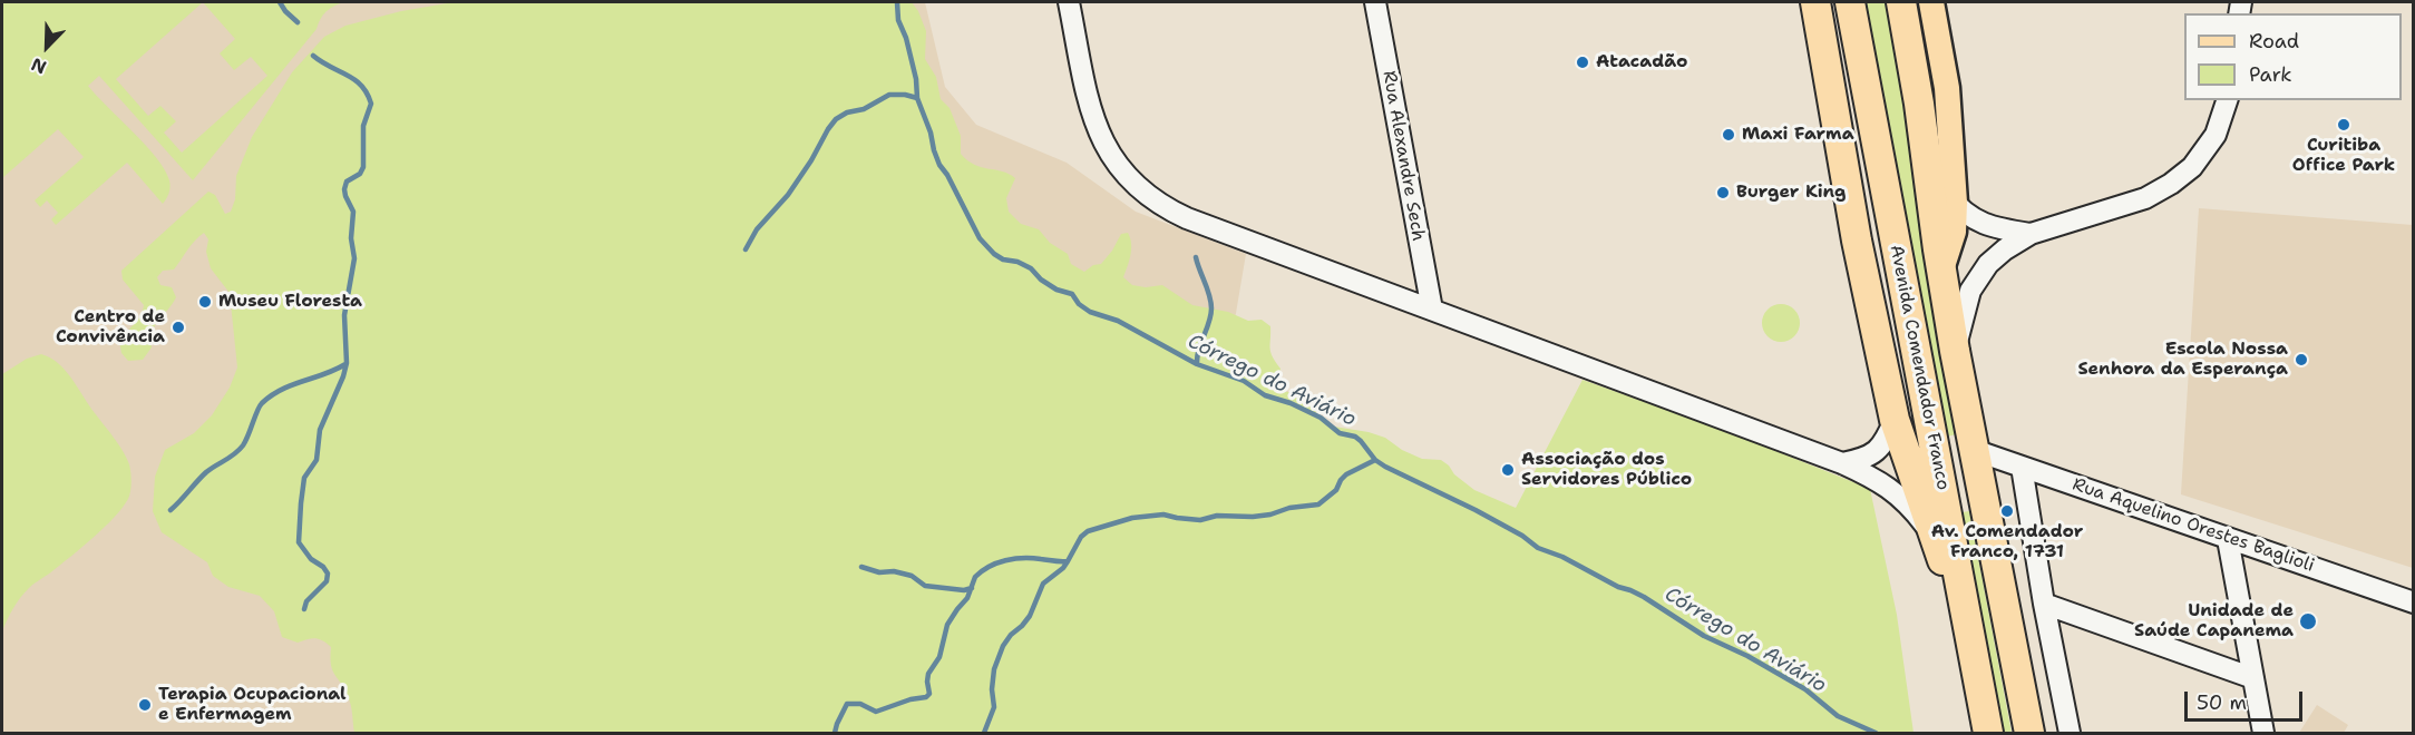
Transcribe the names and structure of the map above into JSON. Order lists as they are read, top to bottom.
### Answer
{
  "streets": {
    "highway": ["Avenida Comendador Franco"],
    "street": ["Rua Alexandre Sech", "Rua Aquelino Orestes Baglioli"]
  },
  "crossings": [
    ["Avenida Comendador Franco", "Rua Aquelino Orestes Baglioli"]
  ],
  "water": ["Córrego do Aviário"],
  "places": [
    "Atacadão",
    "Curitiba Office Park",
    "Maxi Farma",
    "Burger King",
    "Museu Floresta",
    "Centro de Convivência",
    "Escola Nossa Senhora da Esperança",
    "Associação dos Servidores Público",
    "Av. Comendador Franco, 1731",
    "Unidade de Saúde Capanema",
    "Terapia Ocupacional e Enfermagem"
  ],
  "legend": ["Road", "Park"],
  "scale_bar": "50 m",
  "north": "bottom left"
}
